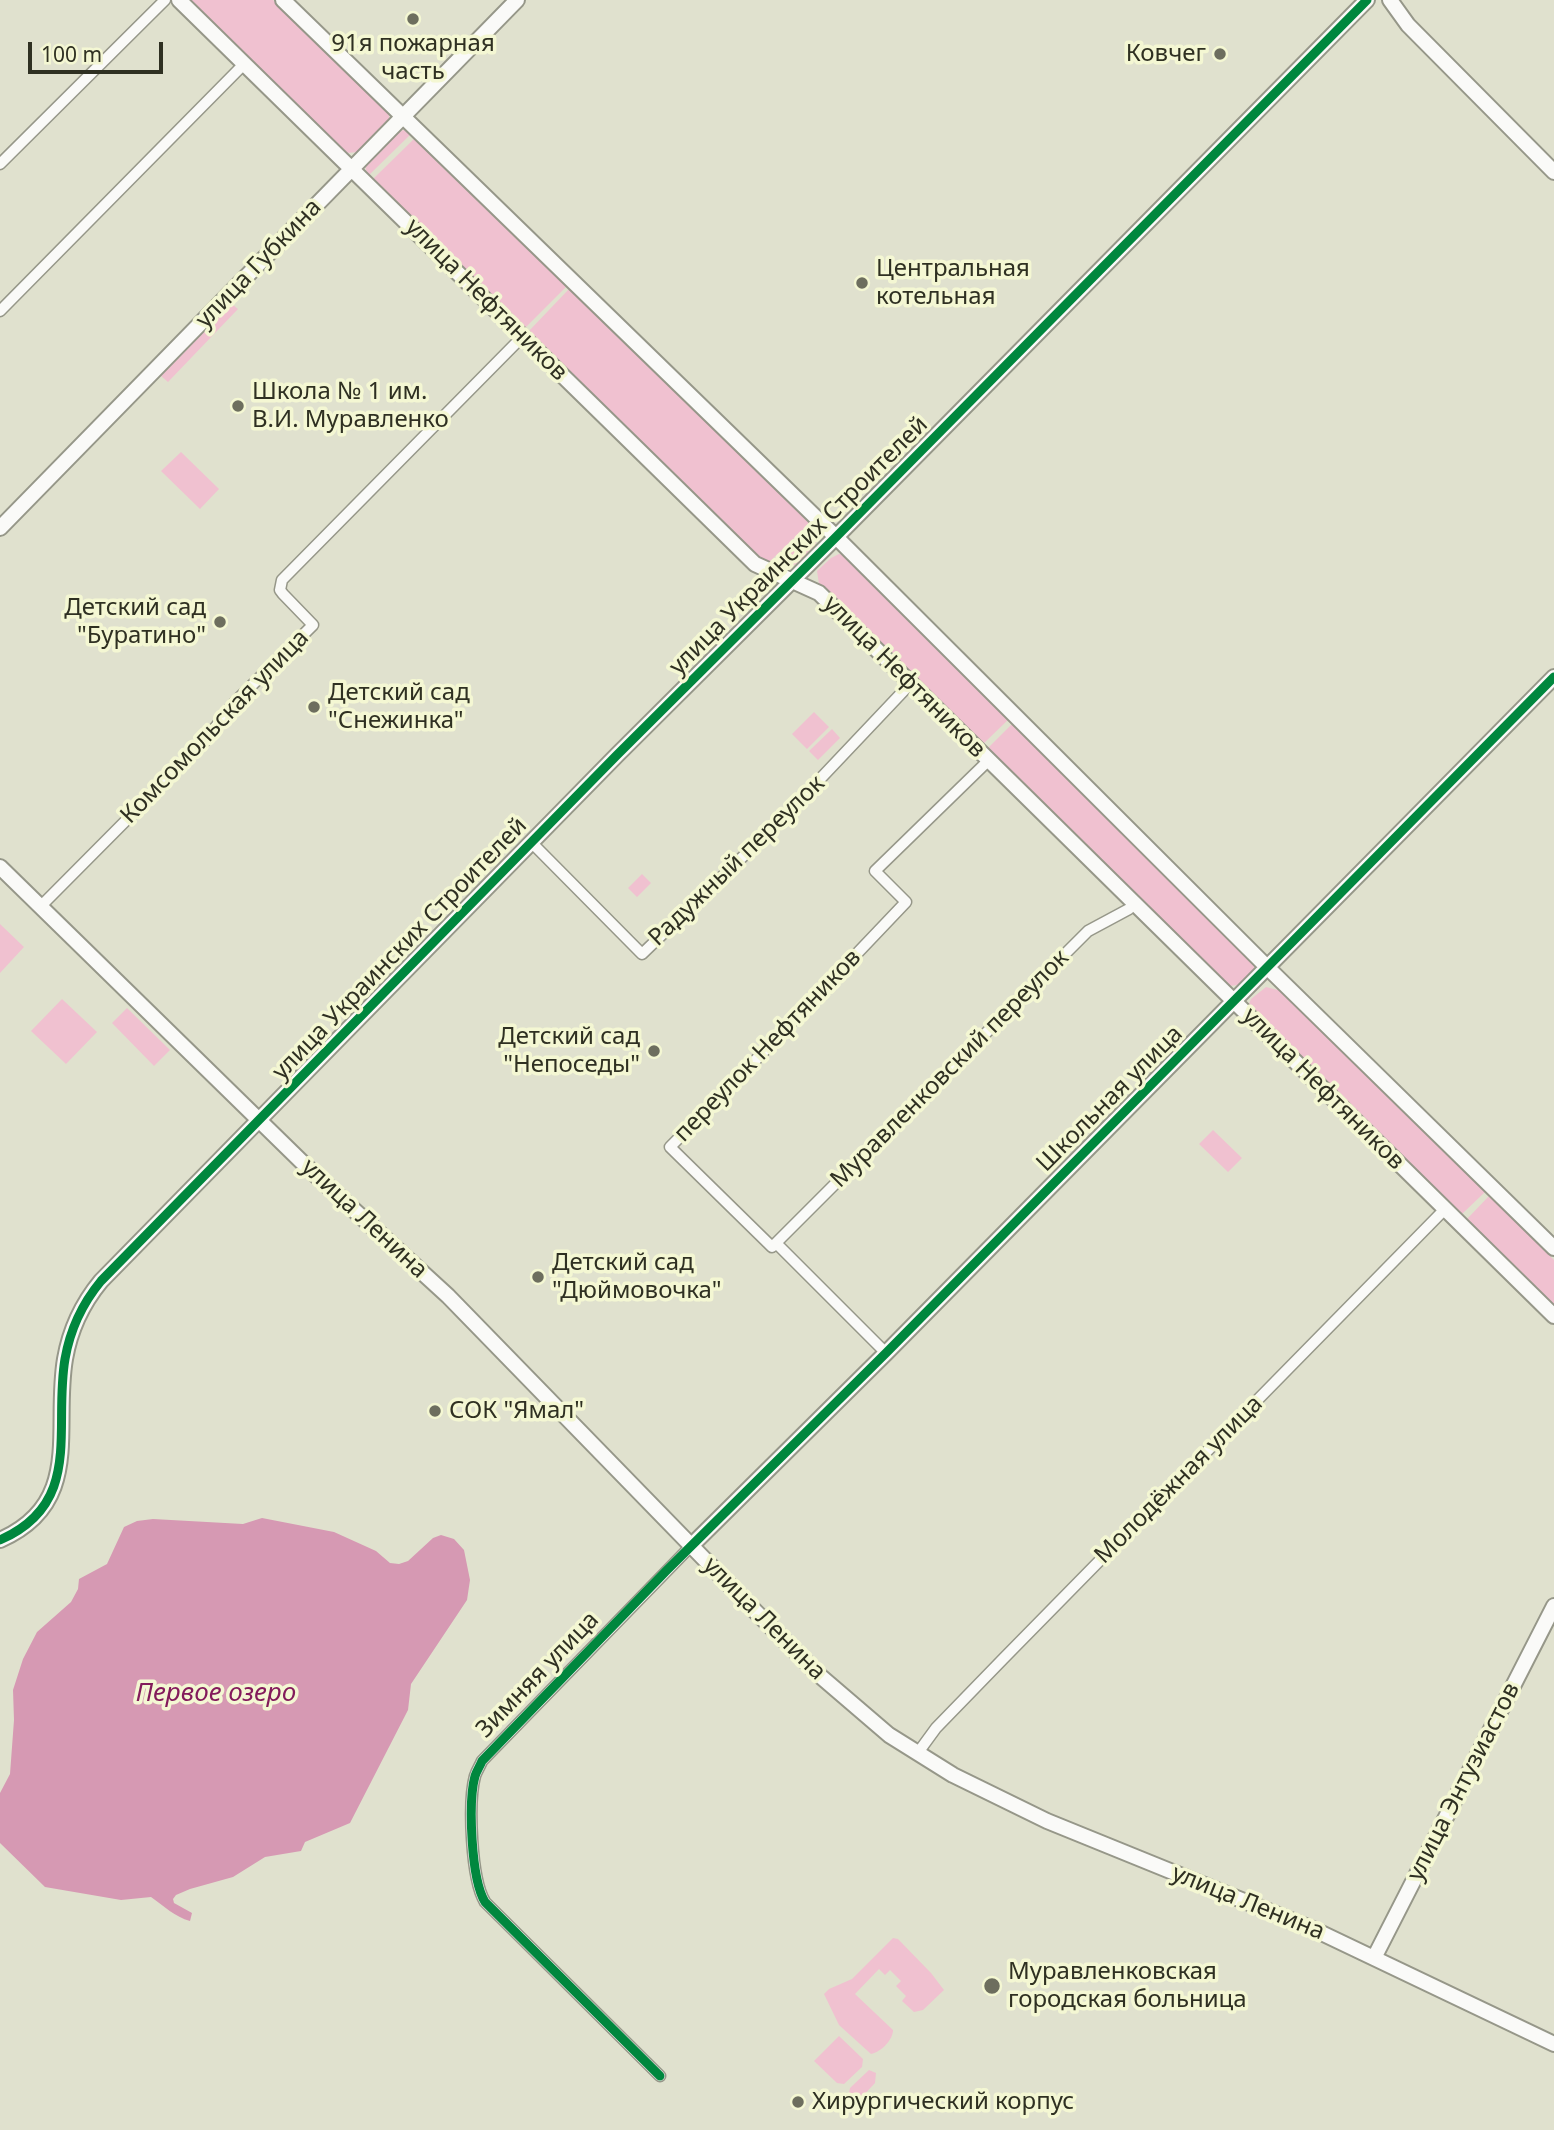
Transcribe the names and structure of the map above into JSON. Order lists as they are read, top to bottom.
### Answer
{
  "streets": {
    "main road": [
      "улица Губкина",
      "улица Нефтяников",
      "улица Украинских Строителей",
      "Школьная улица",
      "улица Ленина",
      "улица Энтузиастов"
    ],
    "street": [
      "Комсомольская улица",
      "Радужный переулок",
      "переулок Нефтяников",
      "Муравленковский переулок",
      "Молодёжная улица",
      "Зимняя улица"
    ]
  },
  "crossings": [
    ["улица Губкина", "улица Нефтяников"],
    ["улица Нефтяников", "улица Украинских Строителей"],
    ["улица Нефтяников", "Комсомольская улица"],
    ["улица Нефтяников", "Радужный переулок"],
    ["улица Нефтяников", "переулок Нефтяников"],
    ["улица Нефтяников", "Муравленковский переулок"],
    ["улица Нефтяников", "Школьная улица"],
    ["улица Нефтяников", "Молодёжная улица"],
    ["улица Украинских Строителей", "Радужный переулок"],
    ["улица Украинских Строителей", "улица Ленина"],
    ["Комсомольская улица", "улица Ленина"],
    ["переулок Нефтяников", "Муравленковский переулок"],
    ["переулок Нефтяников", "Школьная улица"],
    ["Школьная улица", "улица Ленина"],
    ["Школьная улица", "Зимняя улица"],
    ["улица Ленина", "Молодёжная улица"],
    ["улица Ленина", "Зимняя улица"],
    ["улица Ленина", "улица Энтузиастов"]
  ],
  "water": ["Первое озеро"],
  "places": [
    "91я пожарная часть",
    "Ковчег",
    "Центральная котельная",
    "Школа № 1 им. В.И. Муравленко",
    "Детский сад \"Буратино\"",
    "Детский сад \"Снежинка\"",
    "Детский сад \"Непоседы\"",
    "Детский сад \"Дюймовочка\"",
    "СОК \"Ямал\"",
    "Муравленковская городская больница",
    "Хирургический корпус"
  ],
  "scale_bar": "100 m"
}
